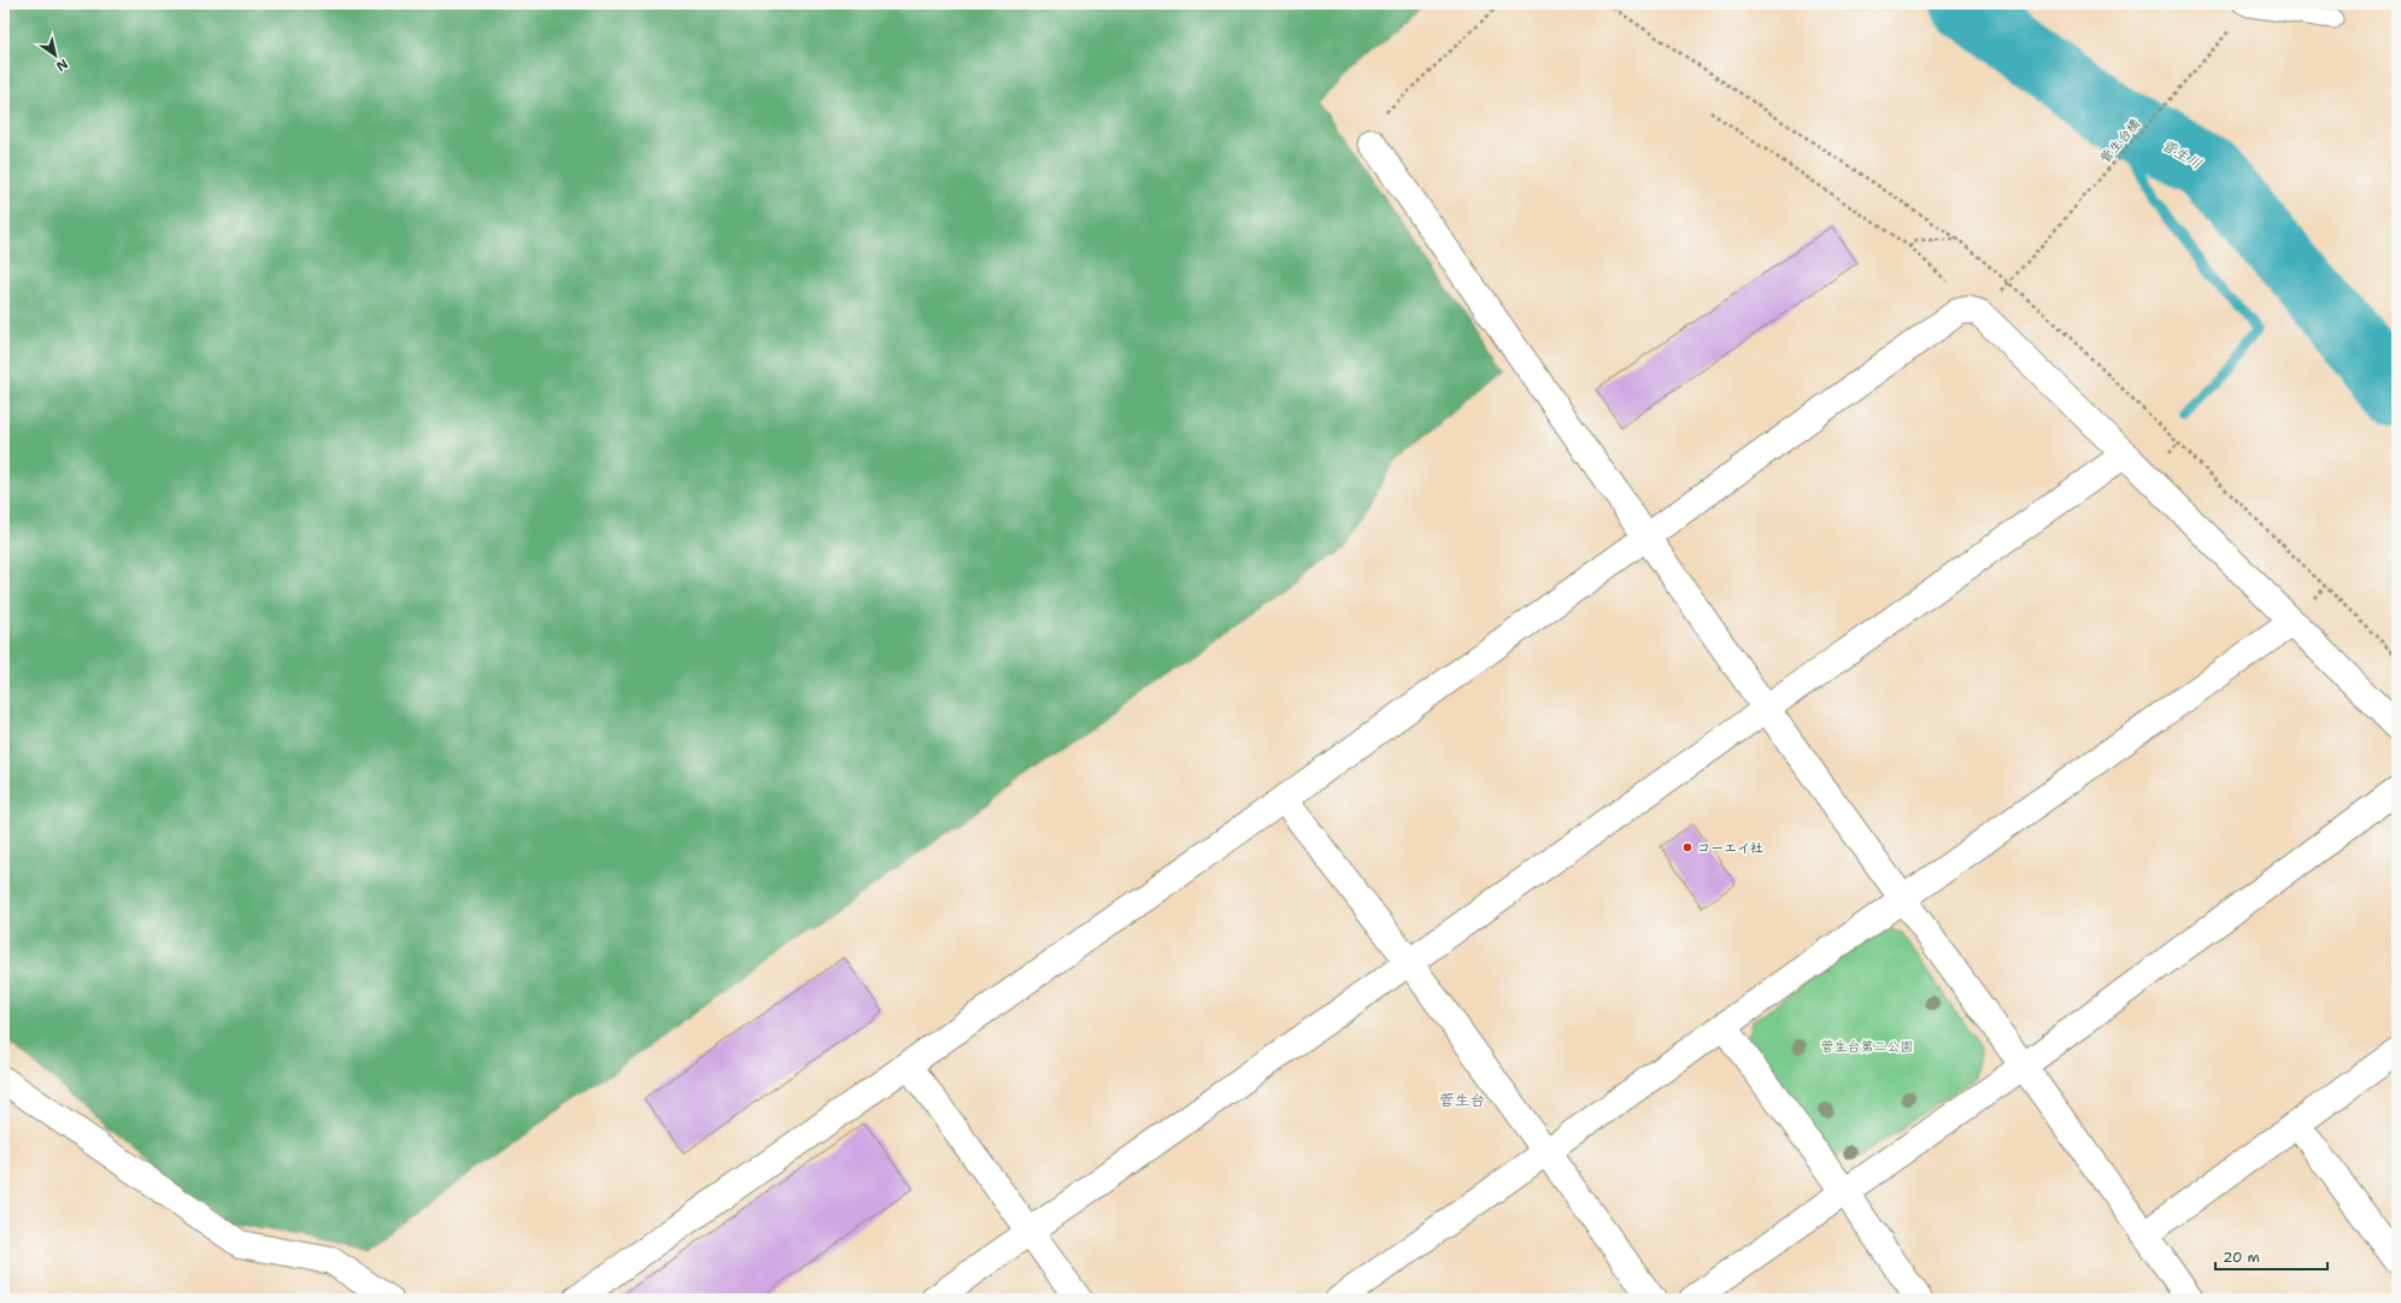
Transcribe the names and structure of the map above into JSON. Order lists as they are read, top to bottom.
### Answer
{
  "streets": {
    "path": ["菅生台橋"]
  },
  "districts": ["菅生台"],
  "water": ["菅生川"],
  "parks": ["菅生台第二公園"],
  "places": ["コーエイ社"],
  "scale_bar": "20 m",
  "north": "bottom right"
}
